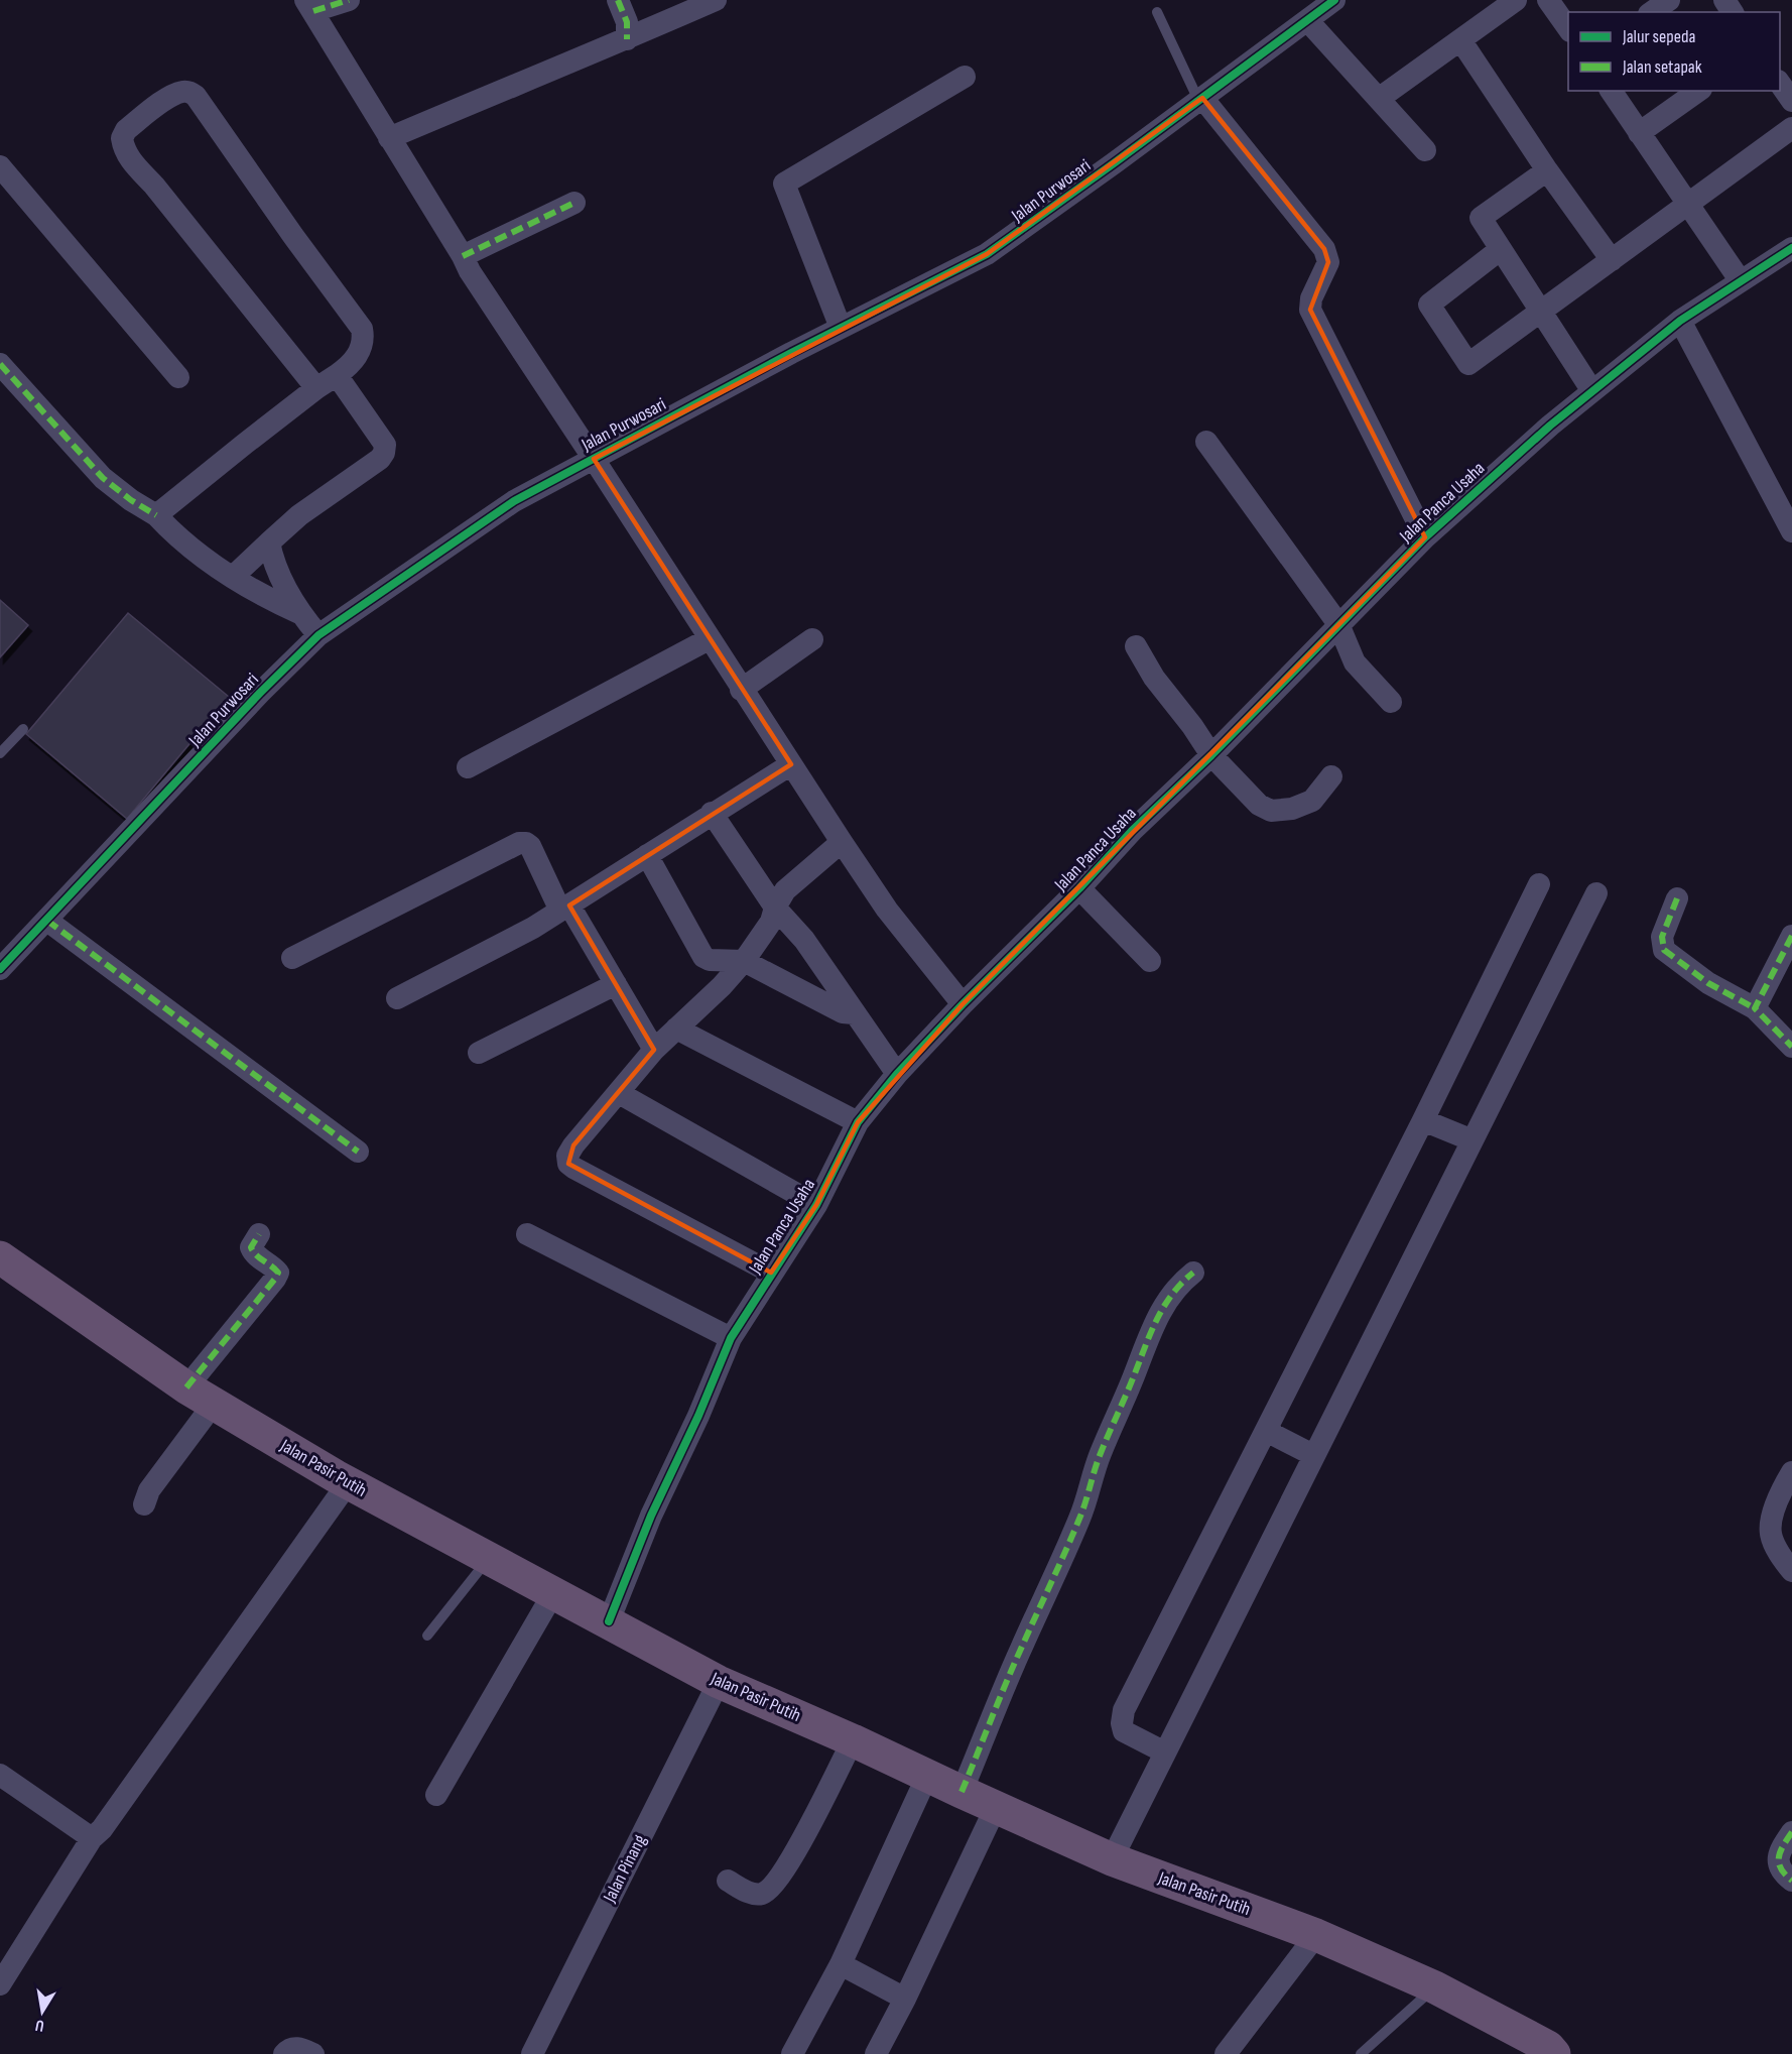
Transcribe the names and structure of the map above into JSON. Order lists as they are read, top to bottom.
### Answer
{
  "streets": {
    "highway": ["Jalan Pasir Putih"],
    "street": ["Jalan Purwosari", "Jalan Panca Usaha", "Jalan Pinang"]
  },
  "crossings": [
    ["Jalan Panca Usaha", "Jalan Pasir Putih"],
    ["Jalan Pasir Putih", "Jalan Pinang"]
  ],
  "legend": ["Jalur sepeda", "Jalan setapak"],
  "north": "bottom"
}
